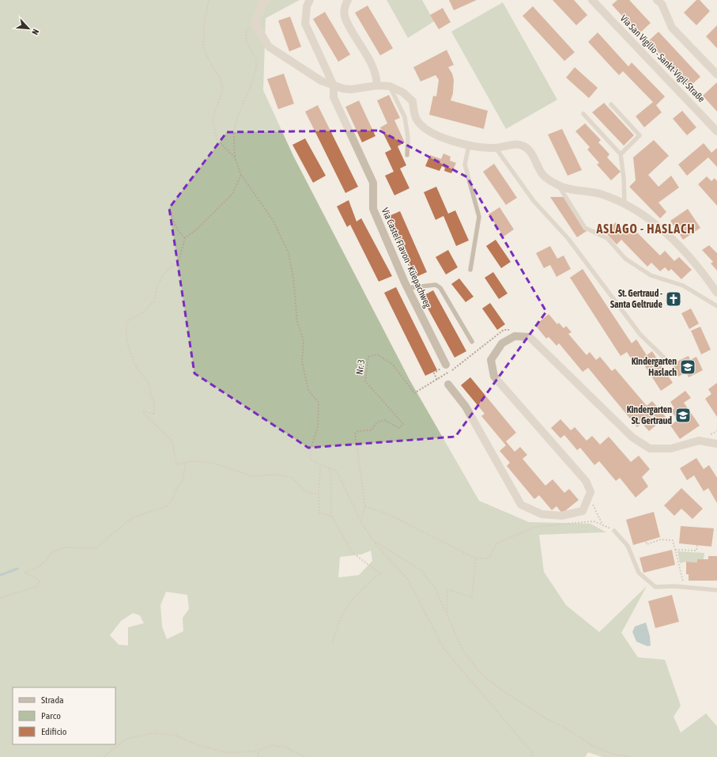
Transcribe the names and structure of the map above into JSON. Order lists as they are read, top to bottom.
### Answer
{
  "streets": {
    "street": ["Via San Vigilio - Sankt-Vigil-Straße", "Via Castel Flavon - Küepachweg"],
    "path": ["Nr. 3"]
  },
  "districts": ["ASLAGO - HASLACH"],
  "places": {
    "church": ["St. Gertraud - Santa Geltrude"],
    "school or university": ["Kindergarten Haslach", "Kindergarten St. Gertraud"]
  },
  "legend": ["Strada", "Parco", "Edificio"],
  "north": "bottom right"
}
